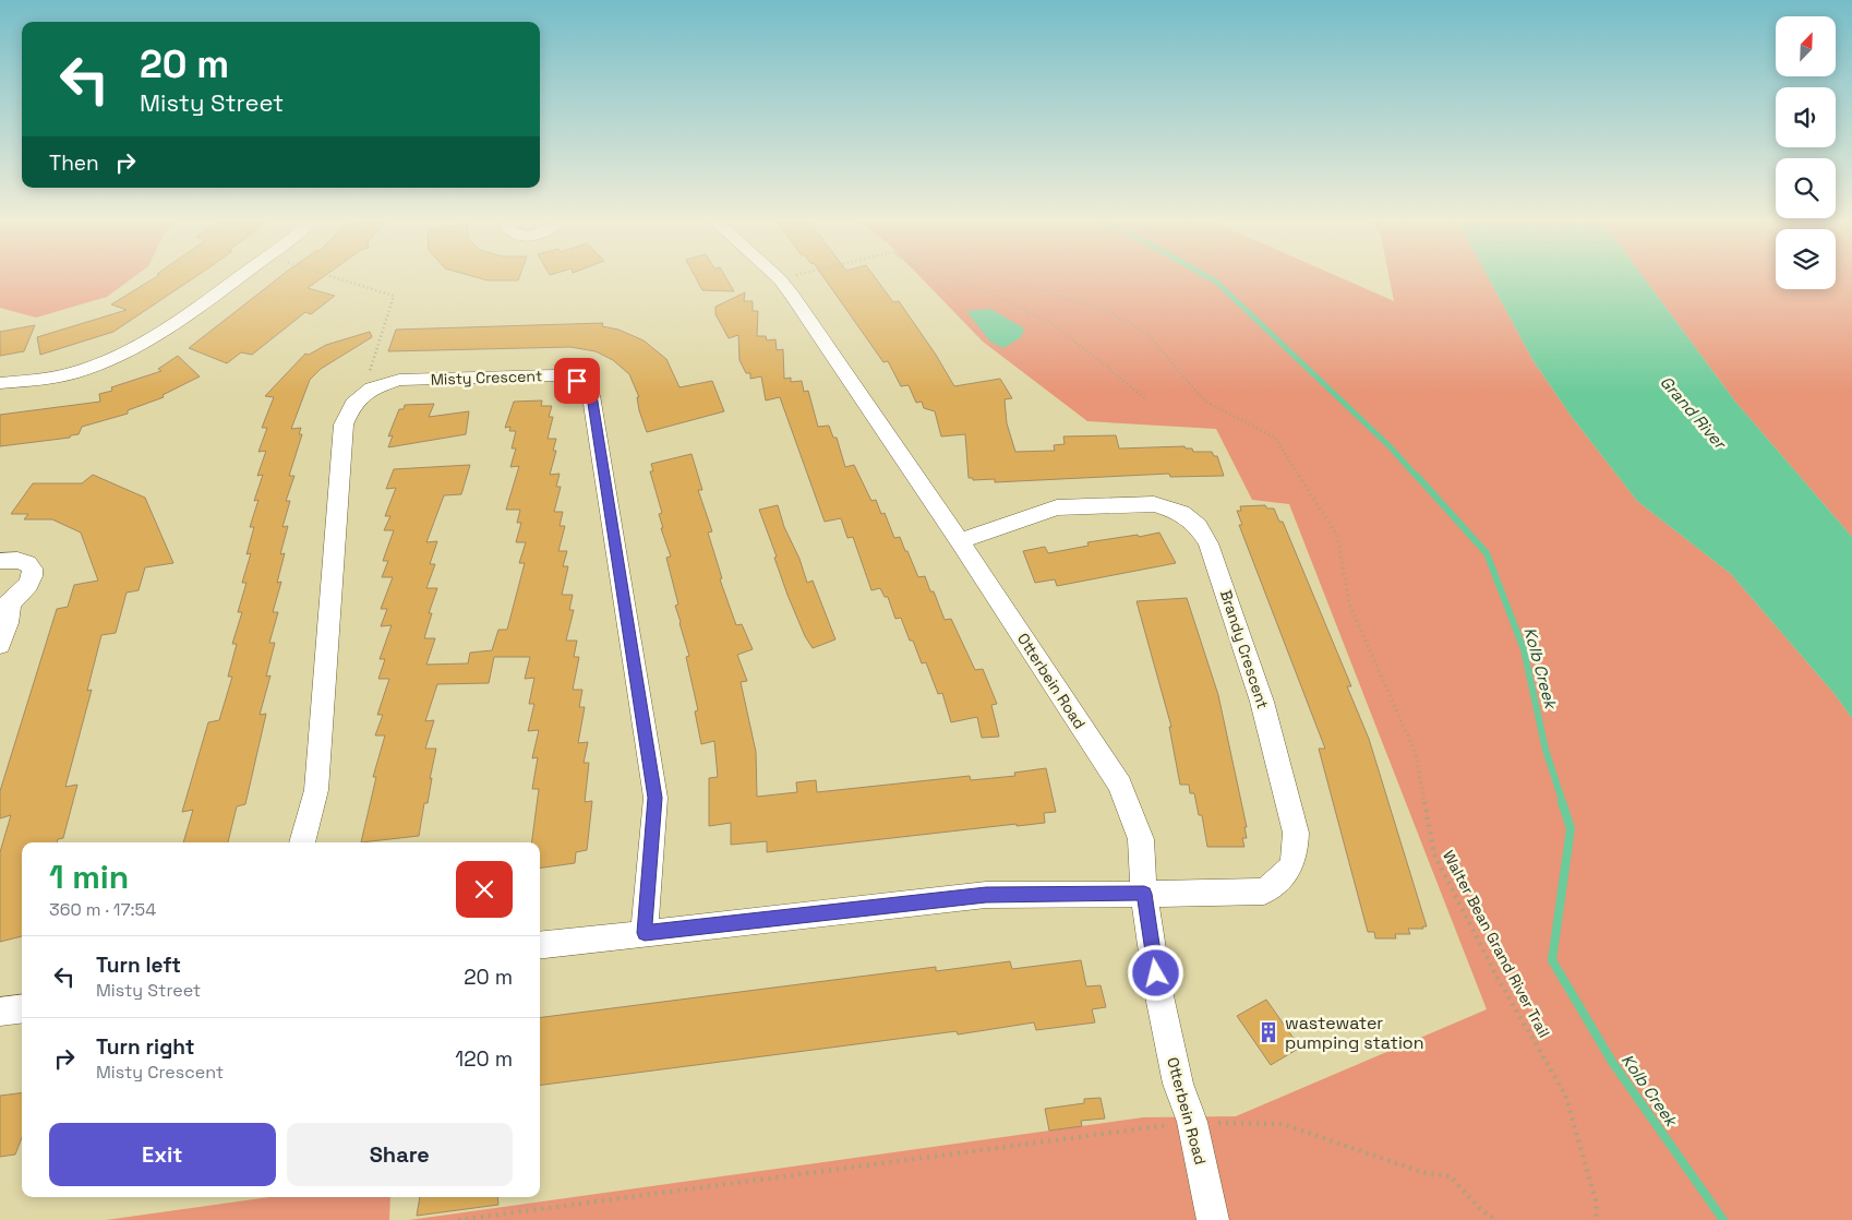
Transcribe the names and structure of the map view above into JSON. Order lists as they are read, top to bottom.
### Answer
{
  "streets": {
    "street": ["Misty Crescent", "Brandy Crescent", "Otterbein Road"],
    "path": ["Walter Bean Grand River Trail"]
  },
  "crossings": [
    ["Misty Crescent", "Brandy Crescent"],
    ["Brandy Crescent", "Otterbein Road"],
    ["Otterbein Road", "Walter Bean Grand River Trail"]
  ],
  "water": ["Grand River", "Kolb Creek"],
  "places": {
    "building": ["wastewater pumping station"]
  },
  "north": "top right",
  "page": {
    "turn": ["20 m", "Misty Street"],
    "then": "Then",
    "heading": ["1 min", "360 m · 17:54"],
    "list": [
      {
        "name": "Turn left",
        "note": "Misty Street",
        "value": "20 m"
      },
      {
        "name": "Turn right",
        "note": "Misty Crescent",
        "value": "120 m"
      }
    ],
    "buttons": ["Exit", "Share"]
  }
}
